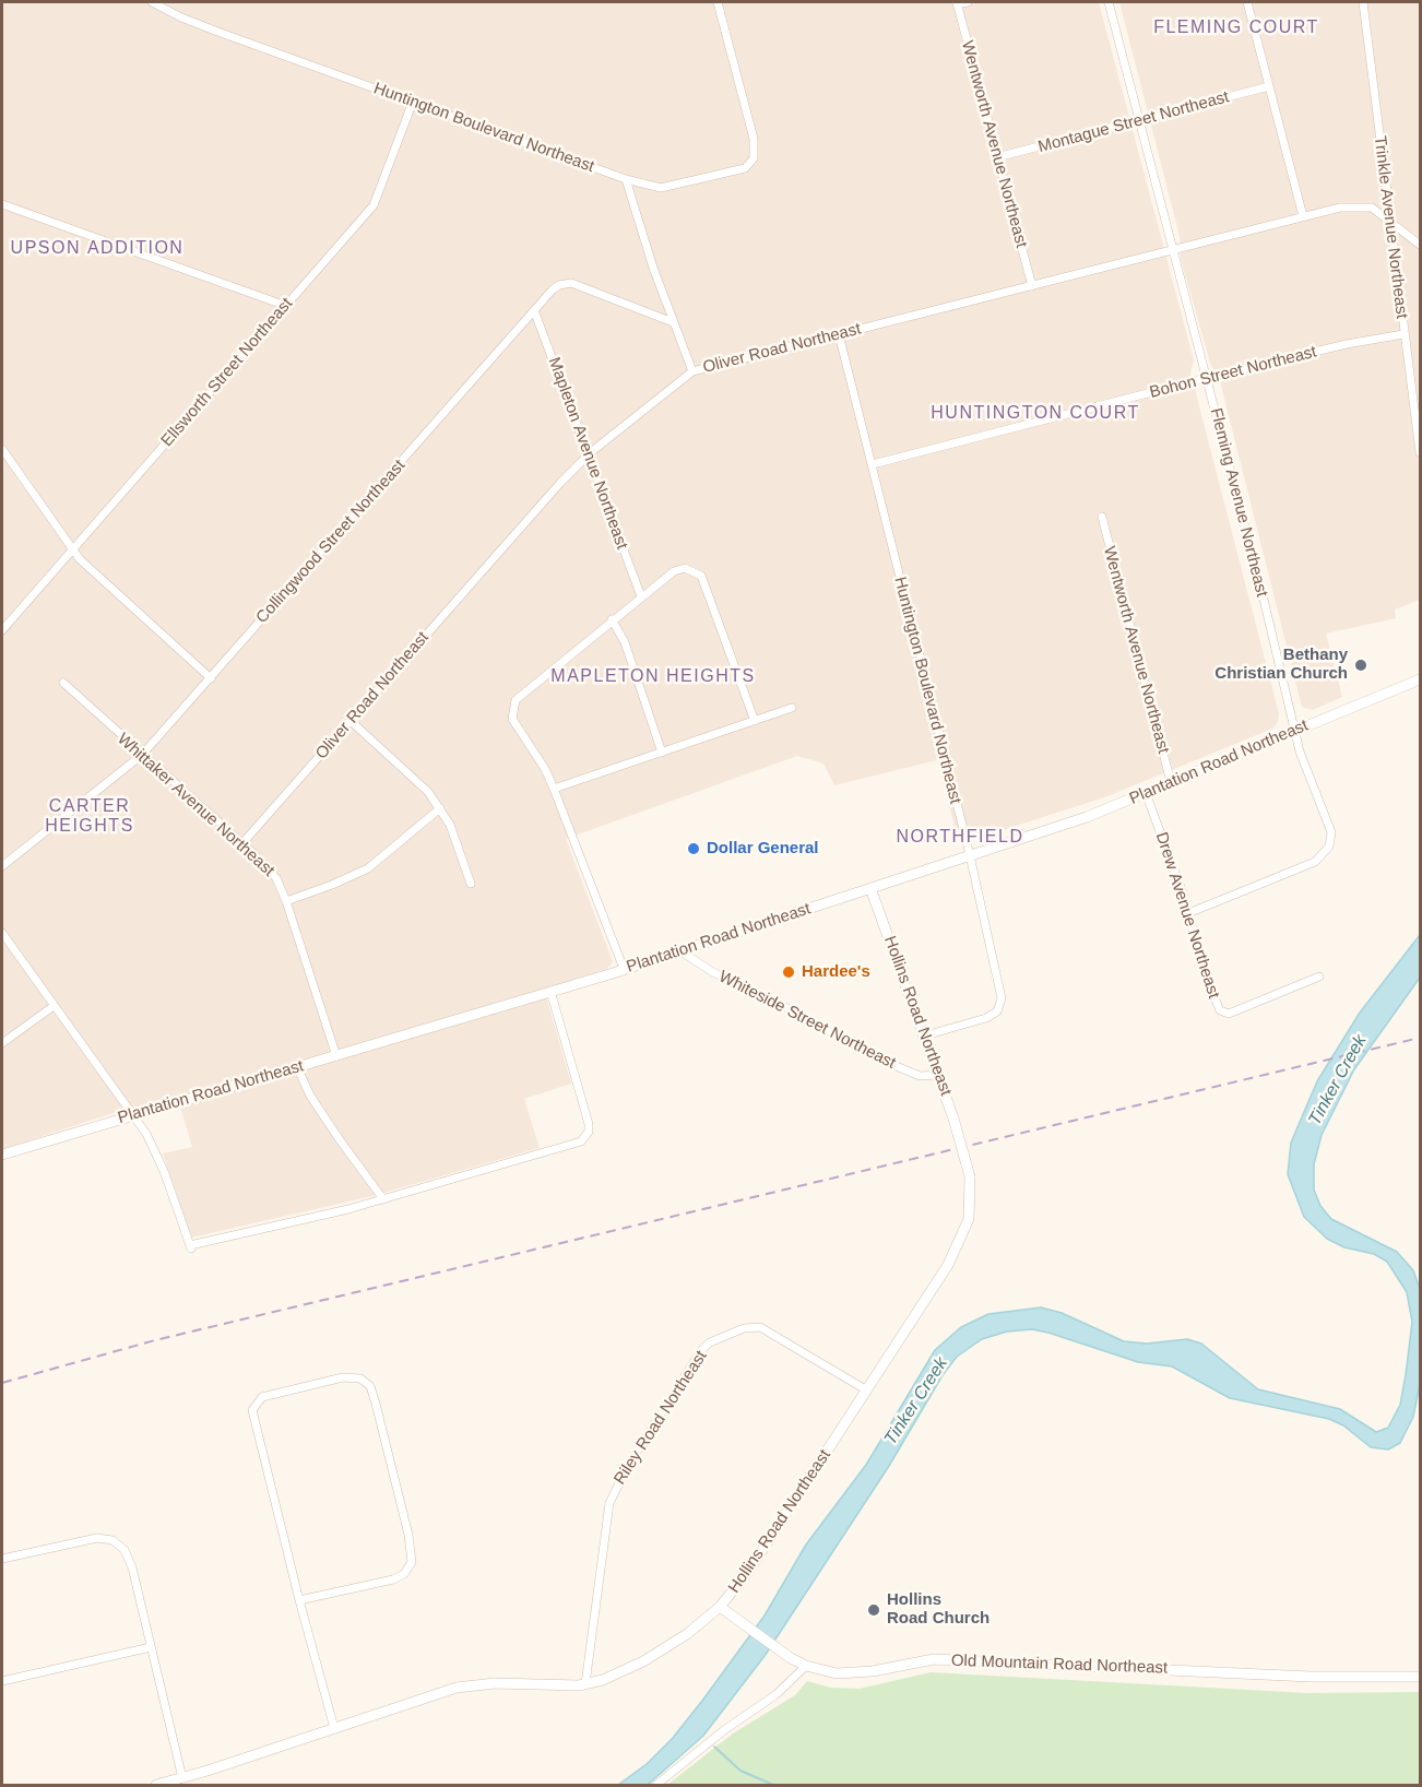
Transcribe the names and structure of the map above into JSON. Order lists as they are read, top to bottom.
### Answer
{
  "streets": {
    "main road": ["Plantation Road Northeast", "Hollins Road Northeast", "Old Mountain Road Northeast"],
    "street": [
      "Montague Street Northeast",
      "Huntington Boulevard Northeast",
      "Wentworth Avenue Northeast",
      "Trinkle Avenue Northeast",
      "Oliver Road Northeast",
      "Ellsworth Street Northeast",
      "Bohon Street Northeast",
      "Mapleton Avenue Northeast",
      "Fleming Avenue Northeast",
      "Collingwood Street Northeast",
      "Whittaker Avenue Northeast",
      "Drew Avenue Northeast",
      "Whiteside Street Northeast",
      "Riley Road Northeast"
    ]
  },
  "crossings": [
    ["Montague Street Northeast", "Wentworth Avenue Northeast"],
    ["Montague Street Northeast", "Fleming Avenue Northeast"],
    ["Huntington Boulevard Northeast", "Oliver Road Northeast"],
    ["Huntington Boulevard Northeast", "Ellsworth Street Northeast"],
    ["Huntington Boulevard Northeast", "Bohon Street Northeast"],
    ["Huntington Boulevard Northeast", "Plantation Road Northeast"],
    ["Huntington Boulevard Northeast", "Hollins Road Northeast"],
    ["Wentworth Avenue Northeast", "Oliver Road Northeast"],
    ["Wentworth Avenue Northeast", "Plantation Road Northeast"],
    ["Trinkle Avenue Northeast", "Oliver Road Northeast"],
    ["Trinkle Avenue Northeast", "Bohon Street Northeast"],
    ["Oliver Road Northeast", "Mapleton Avenue Northeast"],
    ["Oliver Road Northeast", "Fleming Avenue Northeast"],
    ["Oliver Road Northeast", "Whittaker Avenue Northeast"],
    ["Bohon Street Northeast", "Fleming Avenue Northeast"],
    ["Mapleton Avenue Northeast", "Collingwood Street Northeast"],
    ["Fleming Avenue Northeast", "Plantation Road Northeast"],
    ["Fleming Avenue Northeast", "Drew Avenue Northeast"],
    ["Collingwood Street Northeast", "Whittaker Avenue Northeast"],
    ["Plantation Road Northeast", "Whittaker Avenue Northeast"],
    ["Plantation Road Northeast", "Drew Avenue Northeast"],
    ["Plantation Road Northeast", "Hollins Road Northeast"],
    ["Plantation Road Northeast", "Whiteside Street Northeast"],
    ["Hollins Road Northeast", "Whiteside Street Northeast"],
    ["Hollins Road Northeast", "Riley Road Northeast"],
    ["Hollins Road Northeast", "Old Mountain Road Northeast"]
  ],
  "districts": [
    "FLEMING COURT",
    "UPSON ADDITION",
    "HUNTINGTON COURT",
    "MAPLETON HEIGHTS",
    "CARTER HEIGHTS",
    "NORTHFIELD"
  ],
  "water": ["Tinker Creek"],
  "places": [
    "Bethany Christian Church",
    "Dollar General",
    "Hardee's",
    "Hollins Road Church"
  ]
}
